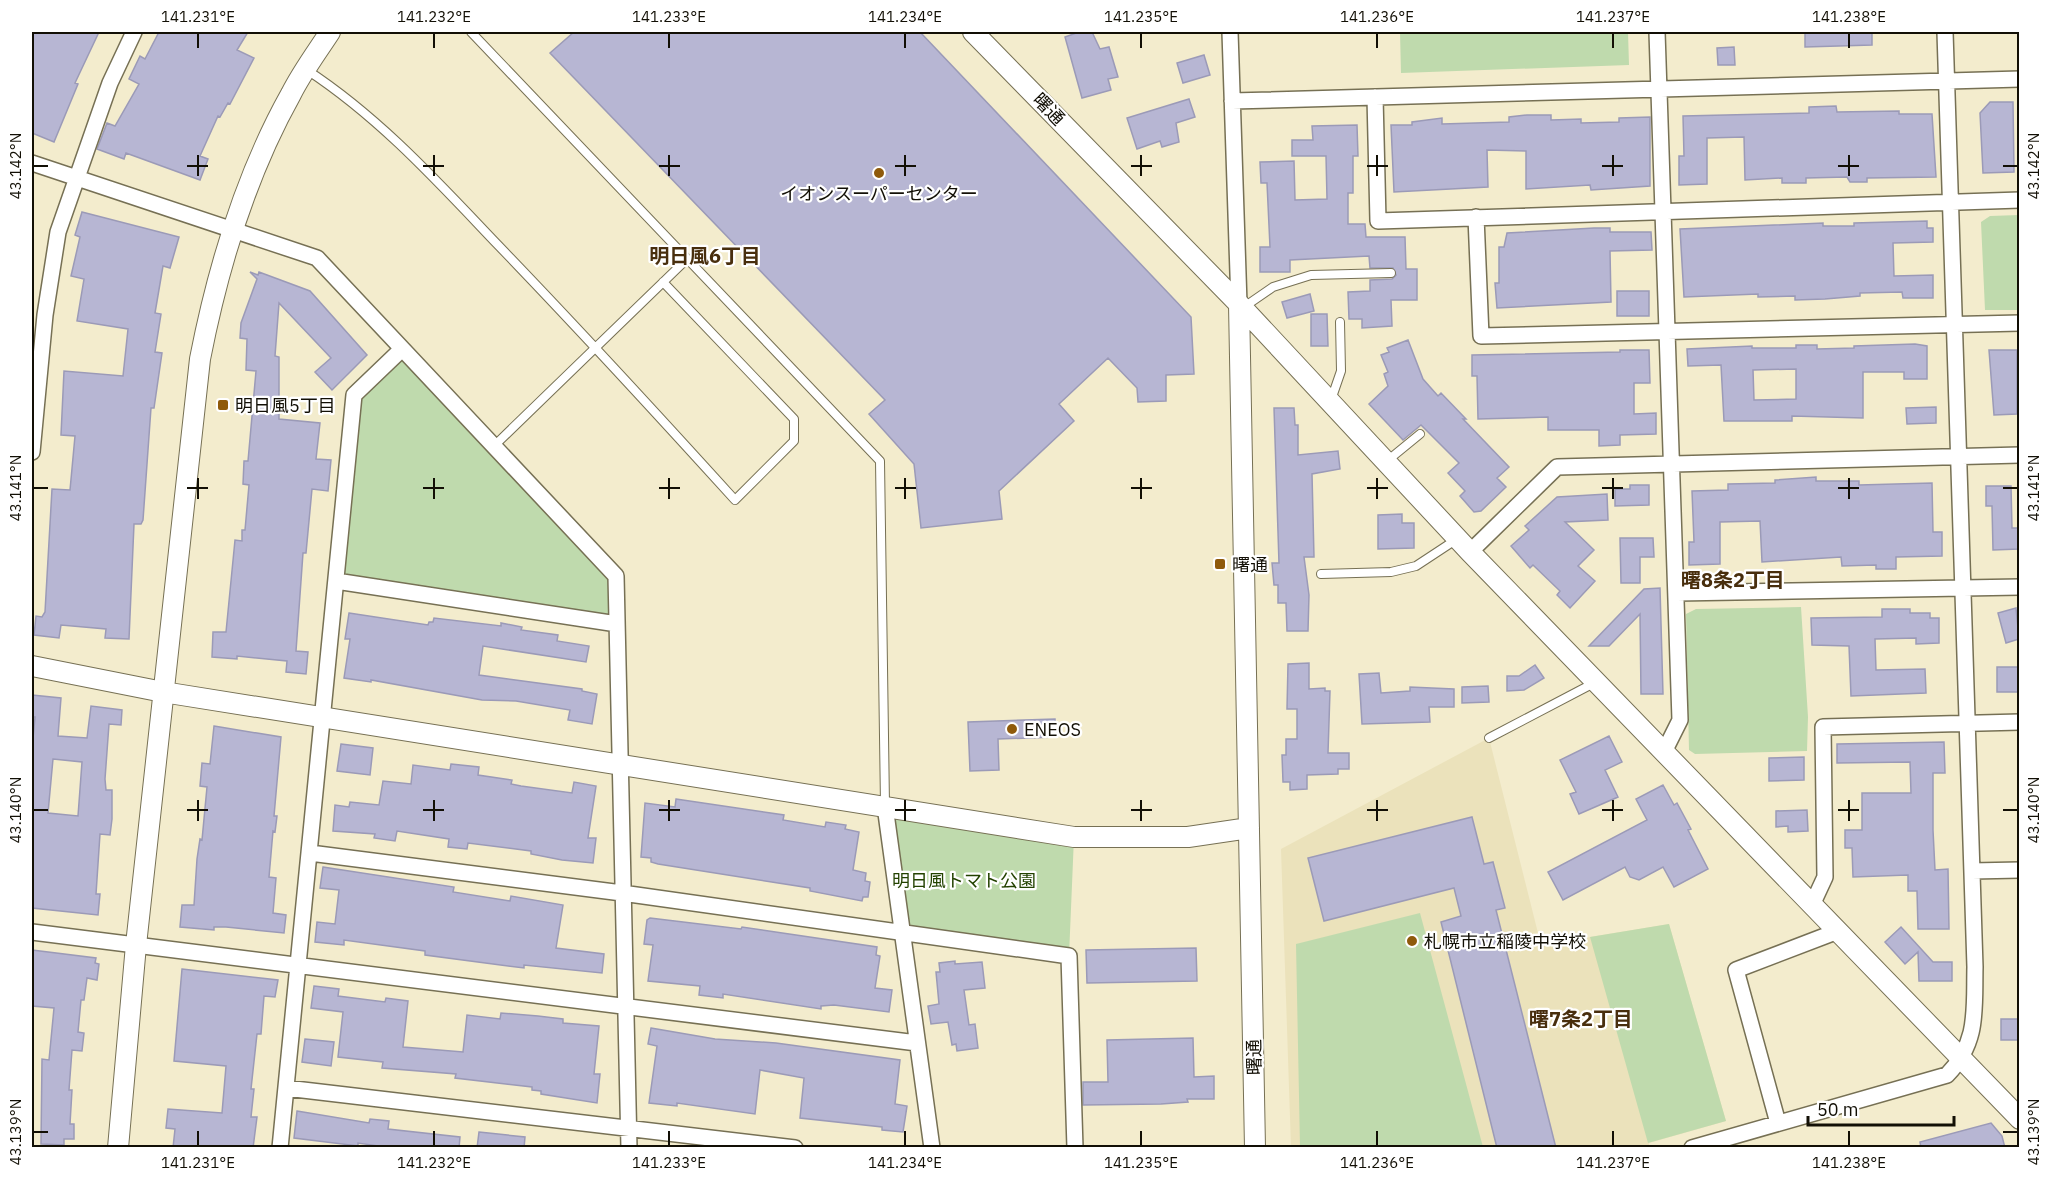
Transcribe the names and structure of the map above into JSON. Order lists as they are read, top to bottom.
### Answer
{
  "streets": {
    "street": ["曙通"]
  },
  "districts": ["明日風6丁目", "曙8条2丁目", "曙7条2丁目"],
  "parks": ["明日風トマト公園"],
  "places": {
    "other": ["イオンスーパーセンター", "ENEOS", "札幌市立稲陵中学校"],
    "transit": ["明日風5丁目", "曙通"]
  },
  "scale_bar": "50 m",
  "coordinates": [
    "141.231°E",
    "141.232°E",
    "141.233°E",
    "141.234°E",
    "141.235°E",
    "141.236°E",
    "141.237°E",
    "141.238°E",
    "43.142°N",
    "43.141°N",
    "43.140°N",
    "43.139°N"
  ]
}
